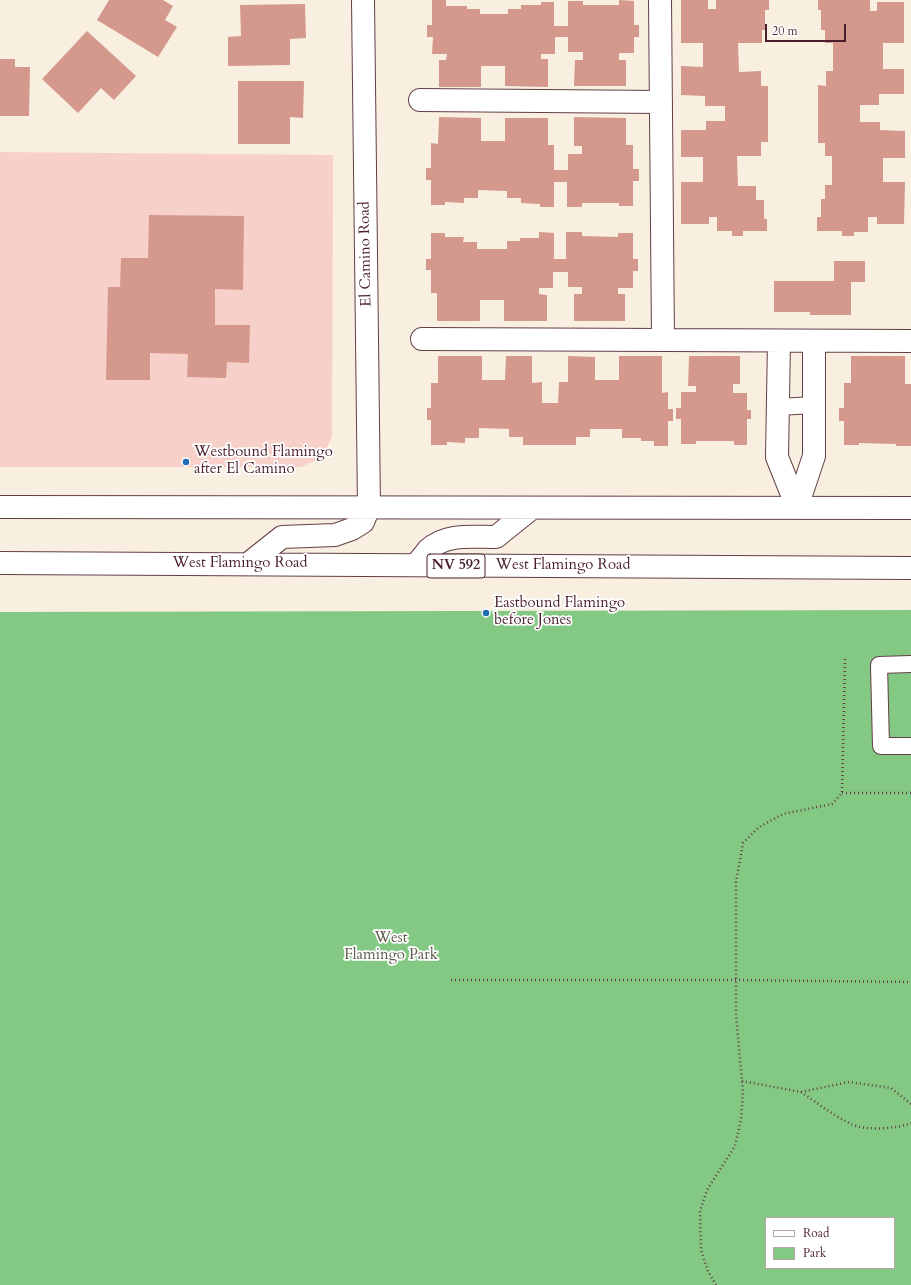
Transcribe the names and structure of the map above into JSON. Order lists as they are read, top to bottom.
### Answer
{
  "streets": {
    "main road": ["El Camino Road", "West Flamingo Road", "NV 592"]
  },
  "parks": ["West Flamingo Park"],
  "places": ["Westbound Flamingo after El Camino", "Eastbound Flamingo before Jones"],
  "legend": ["Road", "Park"],
  "scale_bar": "20 m"
}
